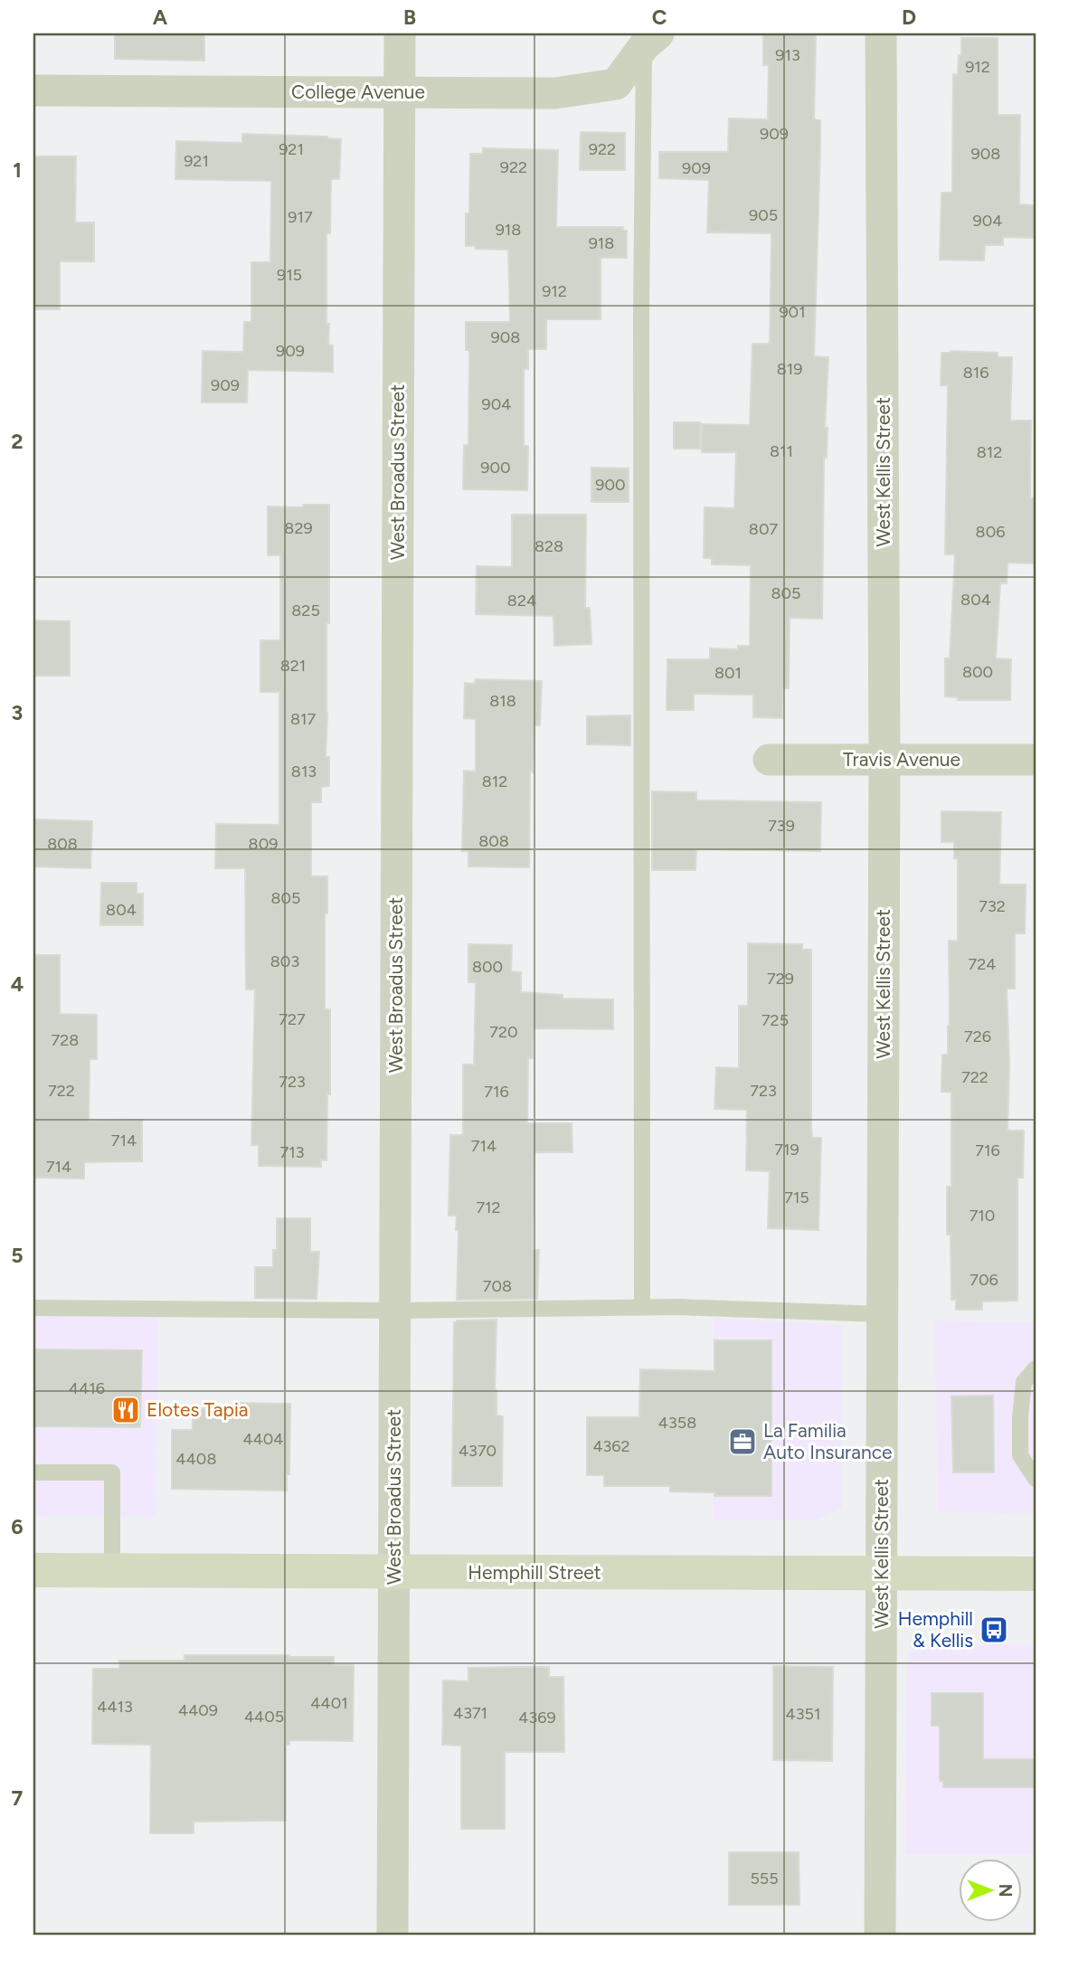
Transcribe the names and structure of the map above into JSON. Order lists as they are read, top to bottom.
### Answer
{
  "streets": {
    "main road": ["Hemphill Street"],
    "street": [
      "College Avenue",
      "West Broadus Street",
      "West Kellis Street",
      "Travis Avenue"
    ]
  },
  "crossings": [
    ["College Avenue", "West Broadus Street"],
    ["West Broadus Street", "Hemphill Street"],
    ["West Kellis Street", "Travis Avenue"],
    ["West Kellis Street", "Hemphill Street"]
  ],
  "places": {
    "restaurant": ["Elotes Tapia"],
    "office": ["La Familia Auto Insurance"],
    "bus stop": ["Hemphill & Kellis"]
  },
  "house_numbers": [
    "913",
    "912",
    "909",
    "921",
    "922",
    "908",
    "921",
    "922",
    "909",
    "905",
    "917",
    "904",
    "918",
    "918",
    "915",
    "912",
    "901",
    "908",
    "909",
    "819",
    "816",
    "909",
    "904",
    "811",
    "812",
    "900",
    "900",
    "829",
    "807",
    "806",
    "828",
    "805",
    "804",
    "824",
    "825",
    "821",
    "800",
    "801",
    "818",
    "817",
    "813",
    "812",
    "739",
    "808",
    "808",
    "809",
    "805",
    "732",
    "804",
    "803",
    "724",
    "800",
    "729",
    "727",
    "725",
    "720",
    "726",
    "728",
    "722",
    "723",
    "722",
    "723",
    "716",
    "714",
    "714",
    "719",
    "716",
    "713",
    "714",
    "715",
    "712",
    "710",
    "706",
    "708",
    "4416",
    "4358",
    "4404",
    "4362",
    "4370",
    "4408",
    "4401",
    "4413",
    "4409",
    "4371",
    "4351",
    "4405",
    "4369",
    "555"
  ],
  "north": "right",
  "grid": {
    "columns": [
      "A",
      "B",
      "C",
      "D"
    ],
    "rows": [
      "1",
      "2",
      "3",
      "4",
      "5",
      "6",
      "7"
    ]
  }
}
